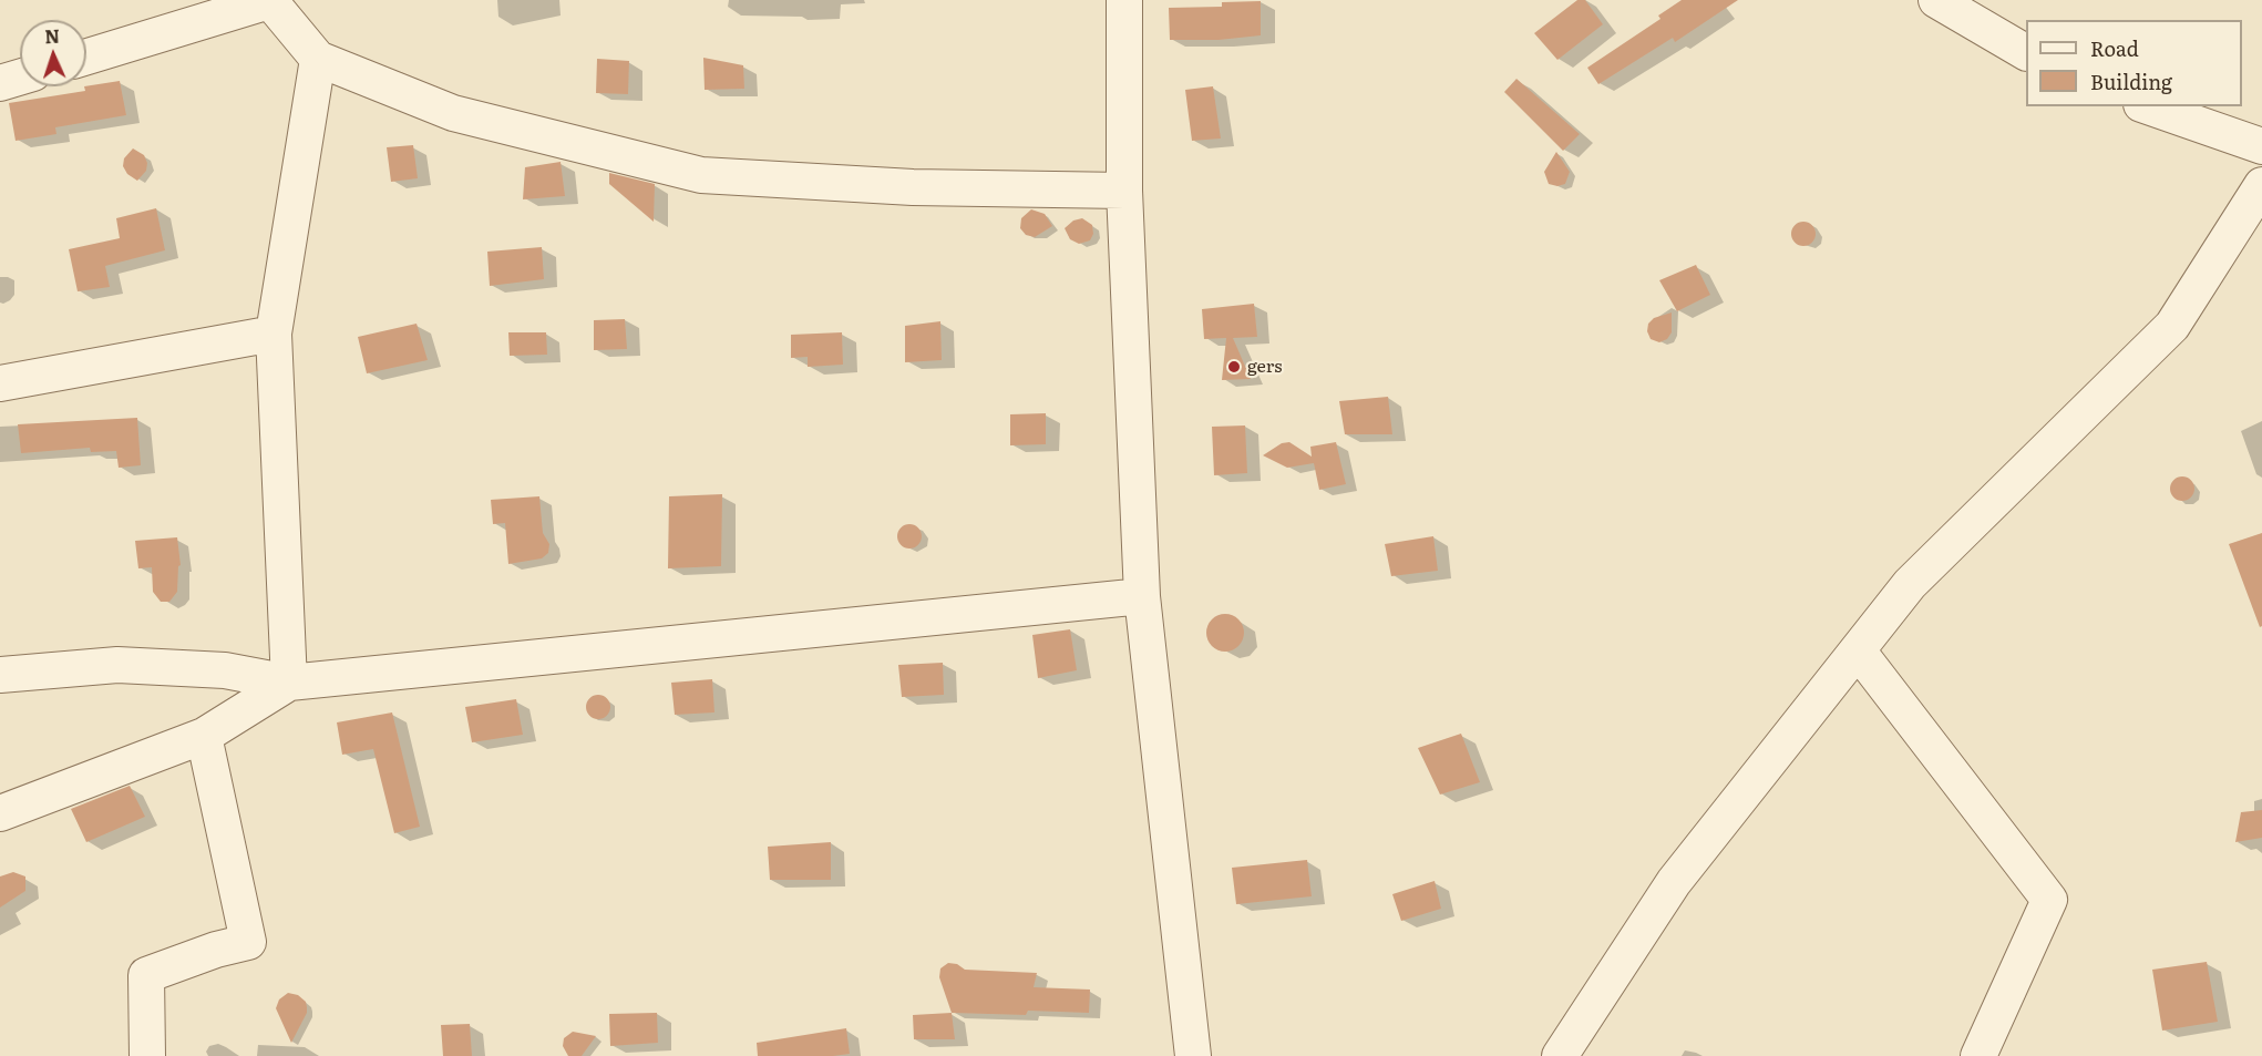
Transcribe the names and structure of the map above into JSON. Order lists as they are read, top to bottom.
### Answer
{
  "places": ["gers"],
  "legend": ["Road", "Building"],
  "north": "top"
}
